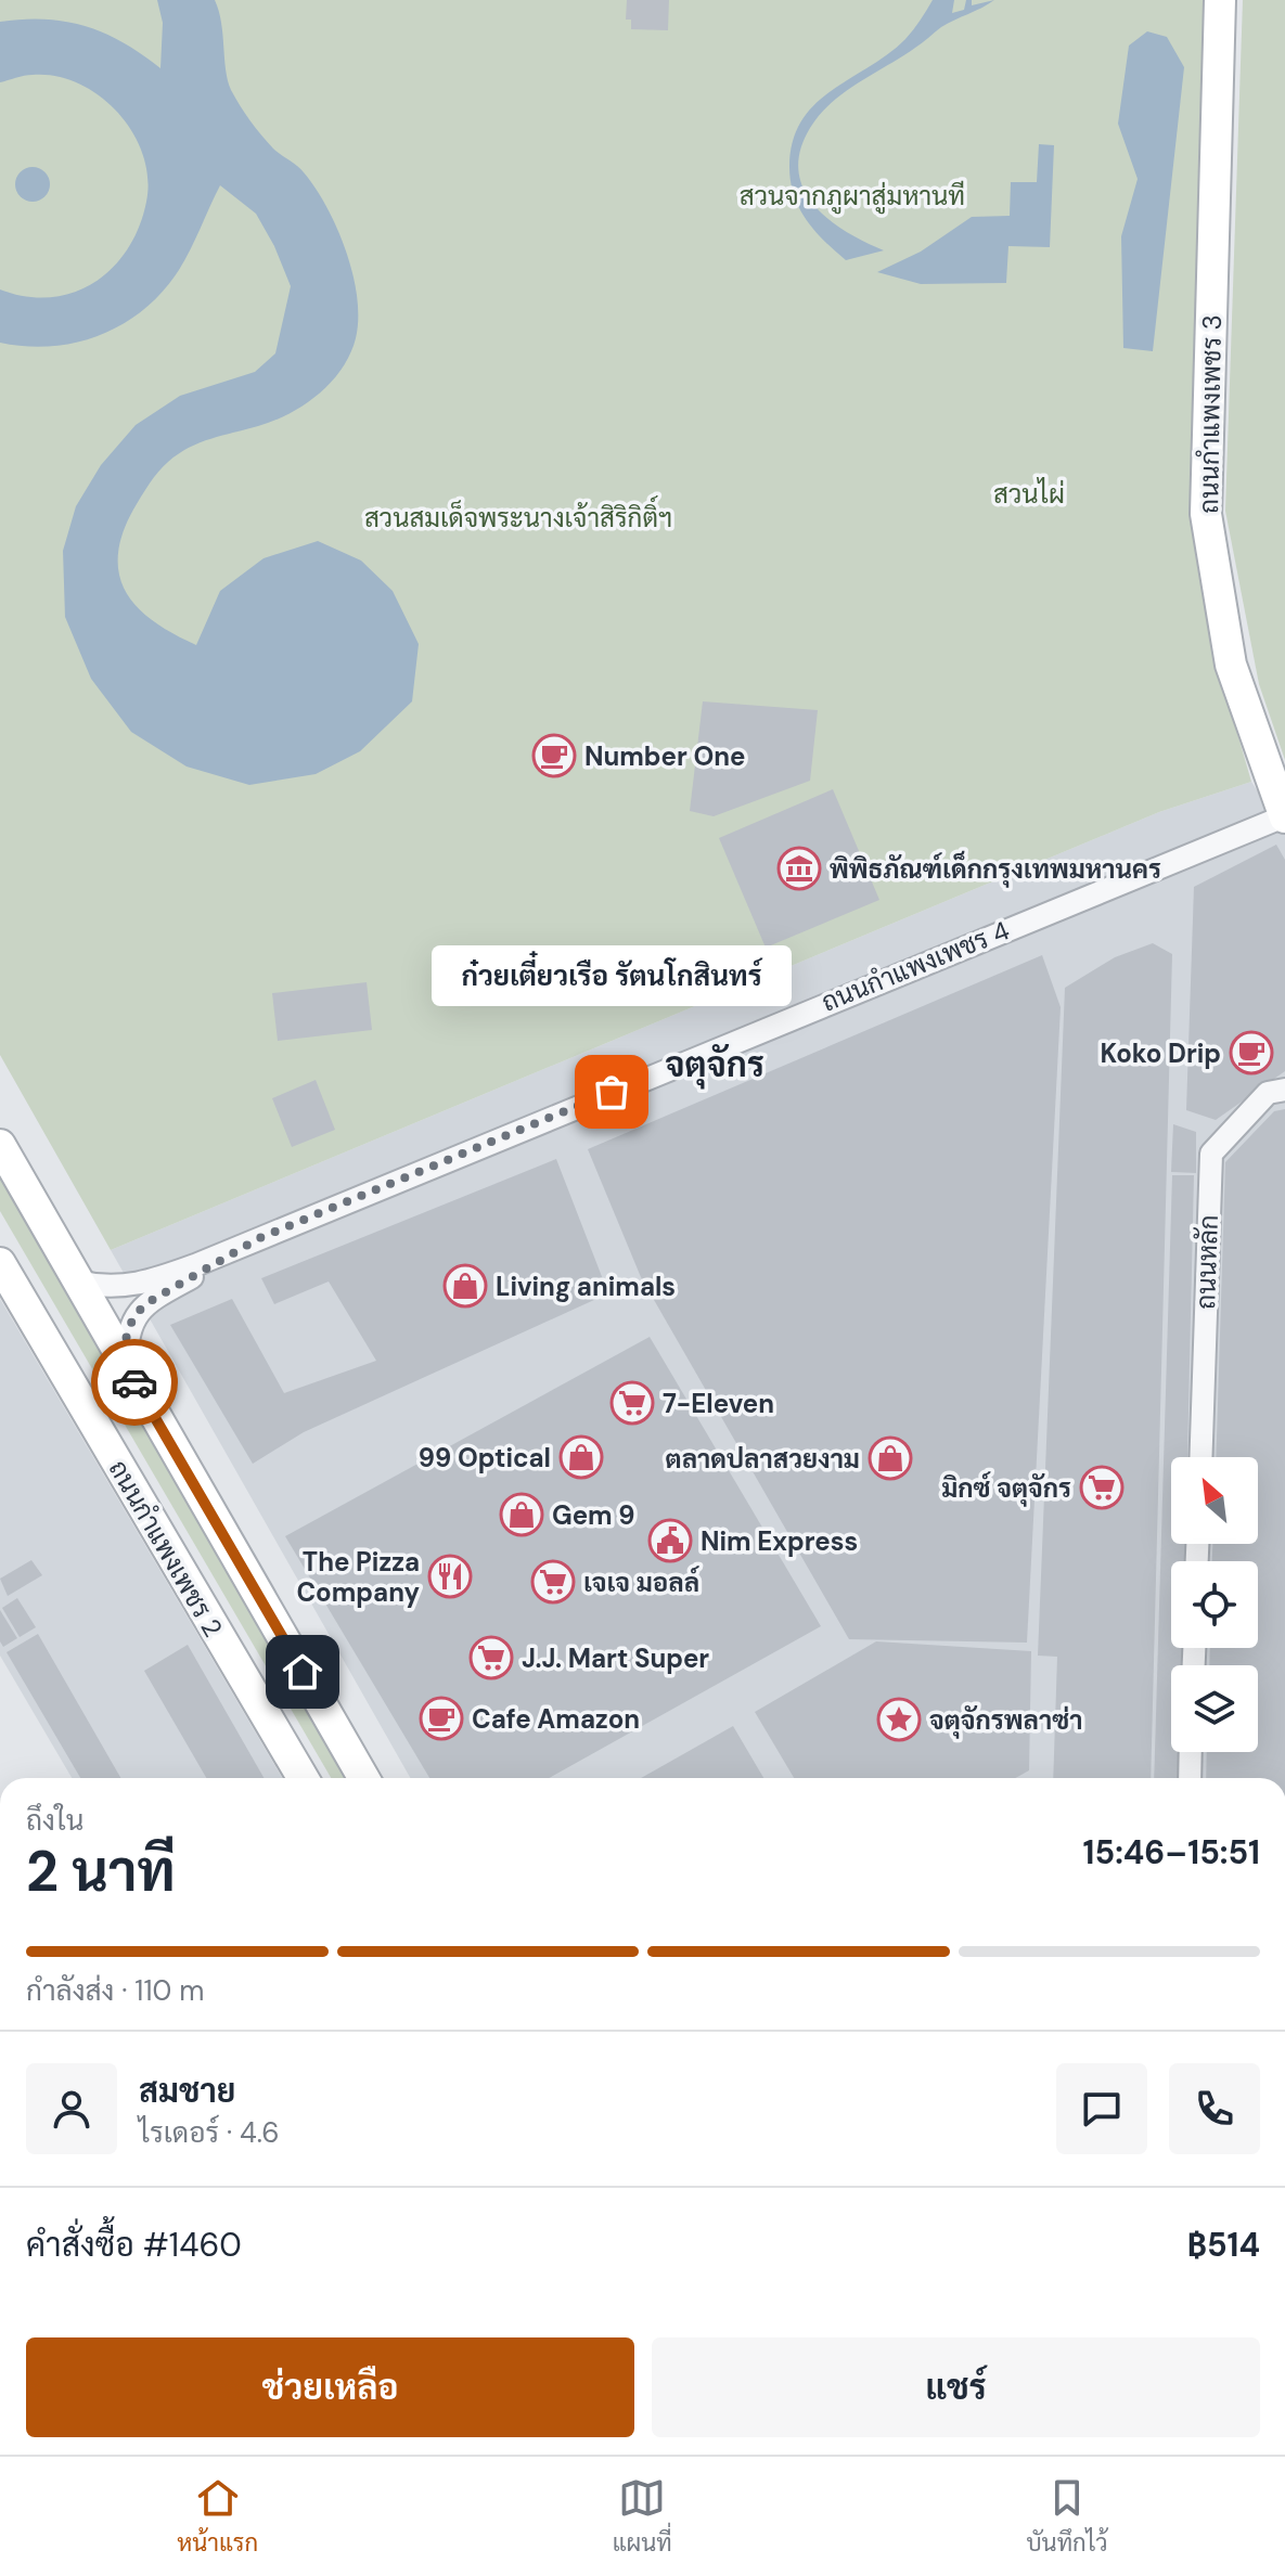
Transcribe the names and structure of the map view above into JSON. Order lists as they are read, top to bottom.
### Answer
{
  "streets": {
    "main road": ["ถนนกำแพงเพชร 3", "ถนนกำแพงเพชร 2"],
    "street": ["ถนนกำแพงเพชร 4", "ถนนหลัก"]
  },
  "crossings": [
    ["ถนนกำแพงเพชร 3", "ถนนกำแพงเพชร 4"]
  ],
  "districts": ["จตุจักร"],
  "parks": ["สวนจากภูผาสู่มหานที", "สวนไผ่", "สวนสมเด็จพระนางเจ้าสิริกิติ์ฯ"],
  "places": {
    "cafe": ["Number One", "Koko Drip", "Cafe Amazon"],
    "museum": ["พิพิธภัณฑ์เด็กกรุงเทพมหานคร"],
    "other": ["ก๋วยเตี๋ยวเรือ รัตนโกสินทร์"],
    "shop": [
      "Living animals",
      "99 Optical",
      "ตลาดปลาสวยงาม",
      "Gem 9"
    ],
    "supermarket": [
      "7-Eleven",
      "มิกซ์ จตุจักร",
      "เจเจ มอลล์",
      "J.J. Mart Super"
    ],
    "public building": ["Nim Express"],
    "restaurant": ["The Pizza Company"],
    "place": ["จตุจักรพลาซ่า"]
  },
  "north": "top left",
  "page": {
    "bubble": "ก๋วยเตี๋ยวเรือ รัตนโกสินทร์",
    "heading": ["2 นาที", "ถึงใน", "15:46–15:51"],
    "panel": [
      "สมชาย",
      "ไรเดอร์ · 4.6",
      "คำสั่งซื้อ #1460",
      "฿514"
    ],
    "bar": "กำลังส่ง · 110 m",
    "buttons": ["ช่วยเหลือ", "แชร์"],
    "tabs": ["หน้าแรก", "แผนที่", "บันทึกไว้"]
  }
}
